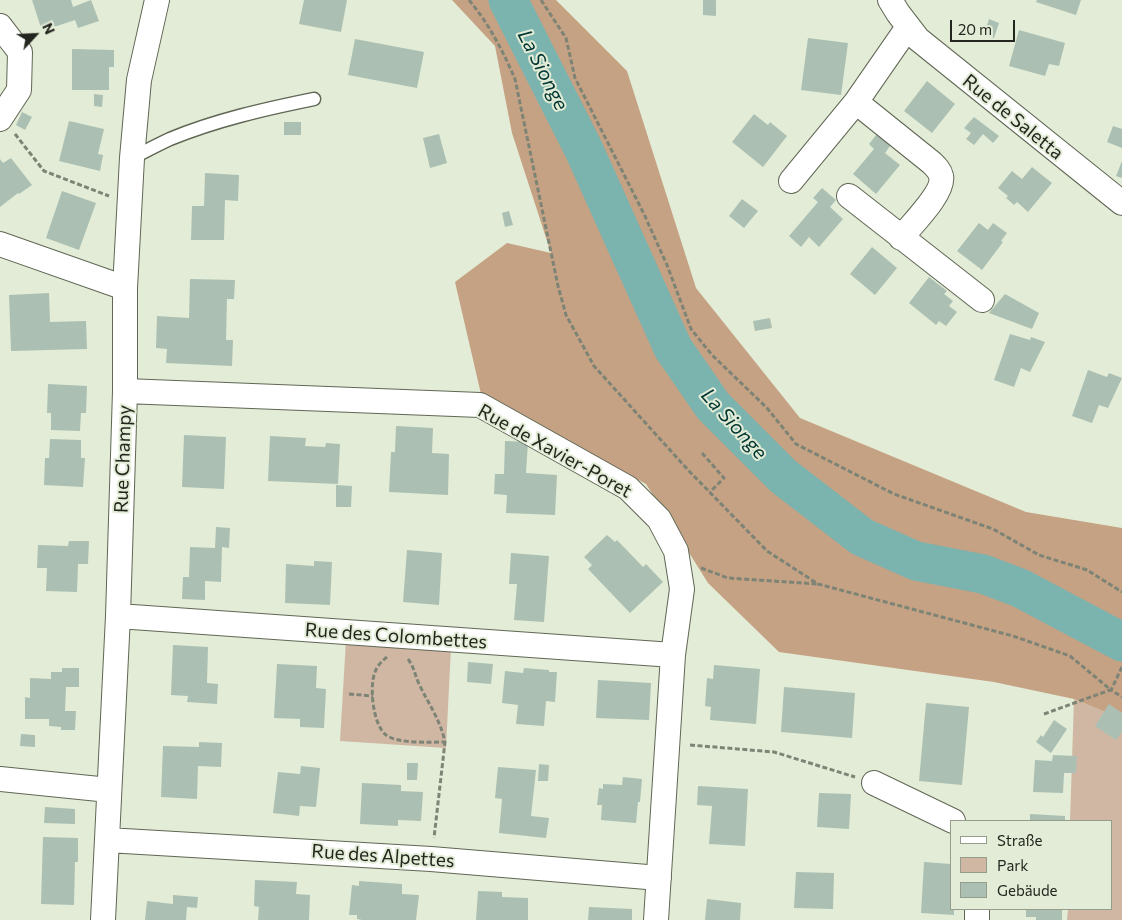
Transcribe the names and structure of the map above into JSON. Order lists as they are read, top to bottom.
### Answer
{
  "streets": {
    "street": [
      "Rue de Saletta",
      "Rue de Xavier-Poret",
      "Rue Champy",
      "Rue des Colombettes",
      "Rue des Alpettes"
    ]
  },
  "crossings": [
    ["Rue de Xavier-Poret", "Rue Champy"],
    ["Rue de Xavier-Poret", "Rue des Colombettes"],
    ["Rue de Xavier-Poret", "Rue des Alpettes"],
    ["Rue Champy", "Rue des Colombettes"],
    ["Rue Champy", "Rue des Alpettes"]
  ],
  "water": ["La Sionge"],
  "legend": ["Straße", "Park", "Gebäude"],
  "scale_bar": "20 m",
  "north": "top right"
}
